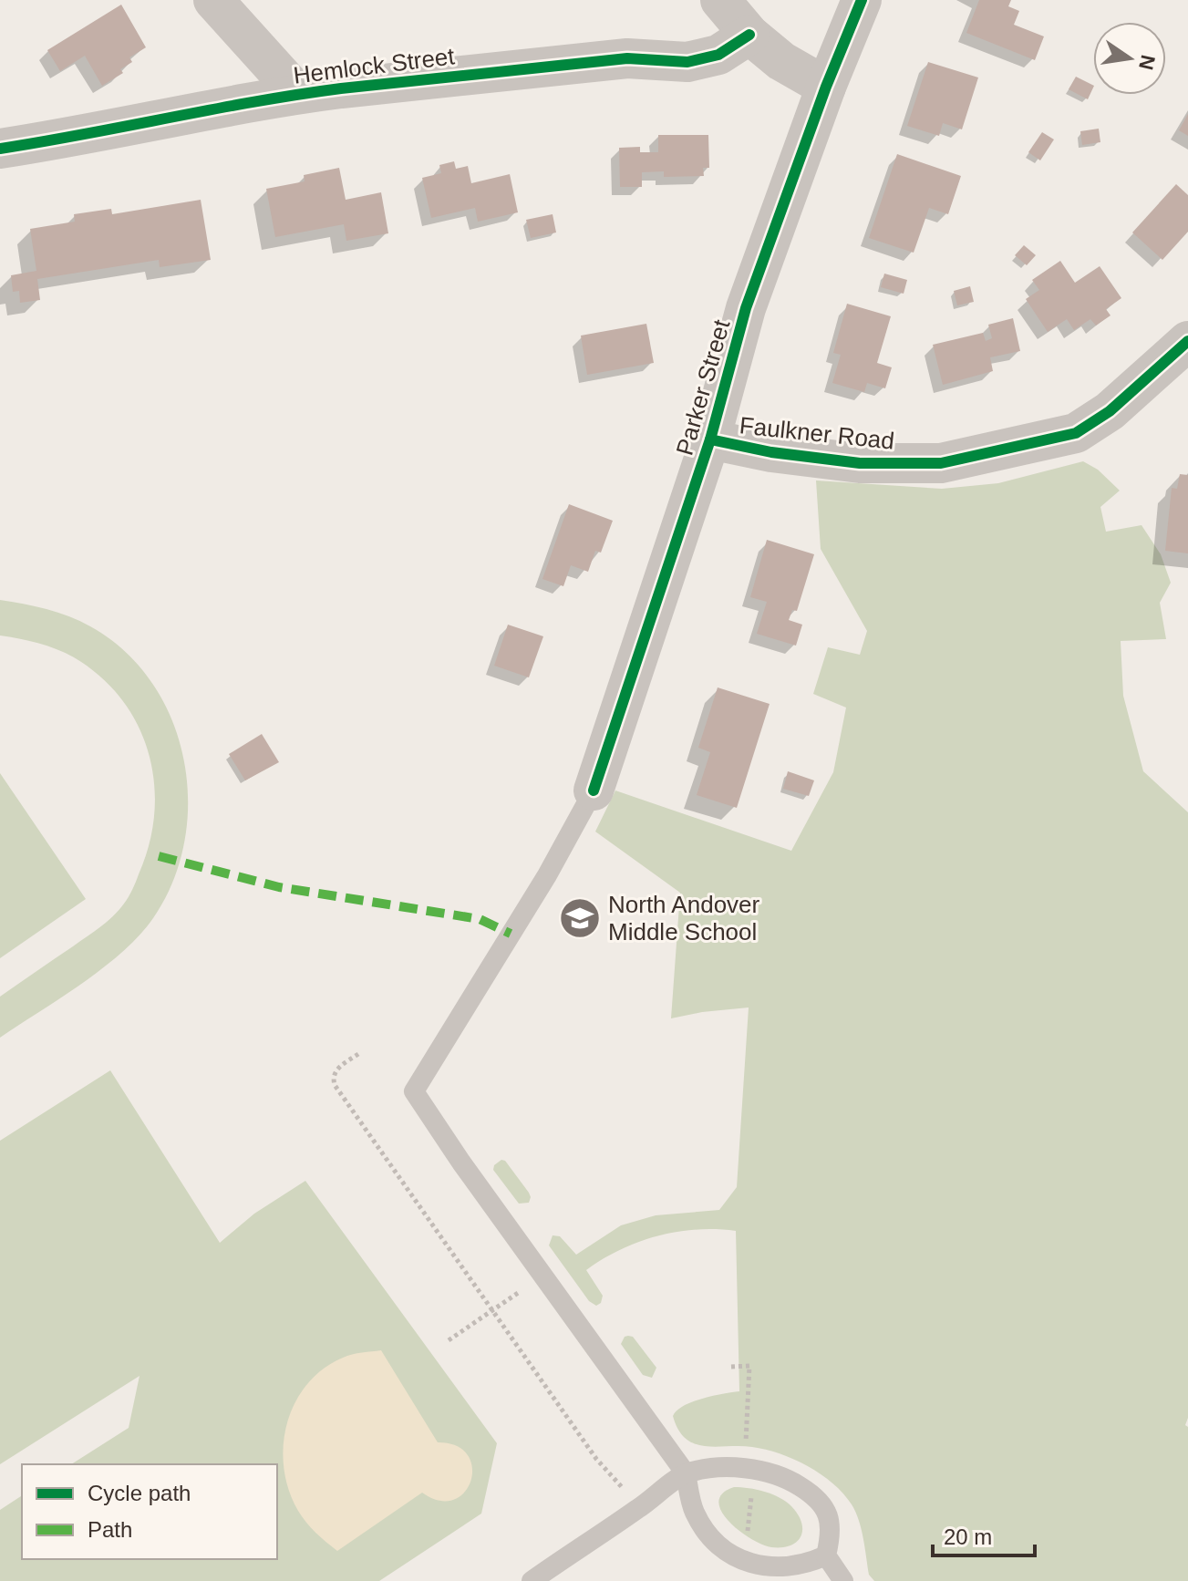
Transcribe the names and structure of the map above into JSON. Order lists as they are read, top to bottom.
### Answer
{
  "streets": {
    "street": ["Hemlock Street", "Parker Street", "Faulkner Road"]
  },
  "crossings": [
    ["Parker Street", "Faulkner Road"]
  ],
  "places": {
    "school or university": ["North Andover Middle School"]
  },
  "legend": ["Cycle path", "Path"],
  "scale_bar": "20 m",
  "north": "right"
}
